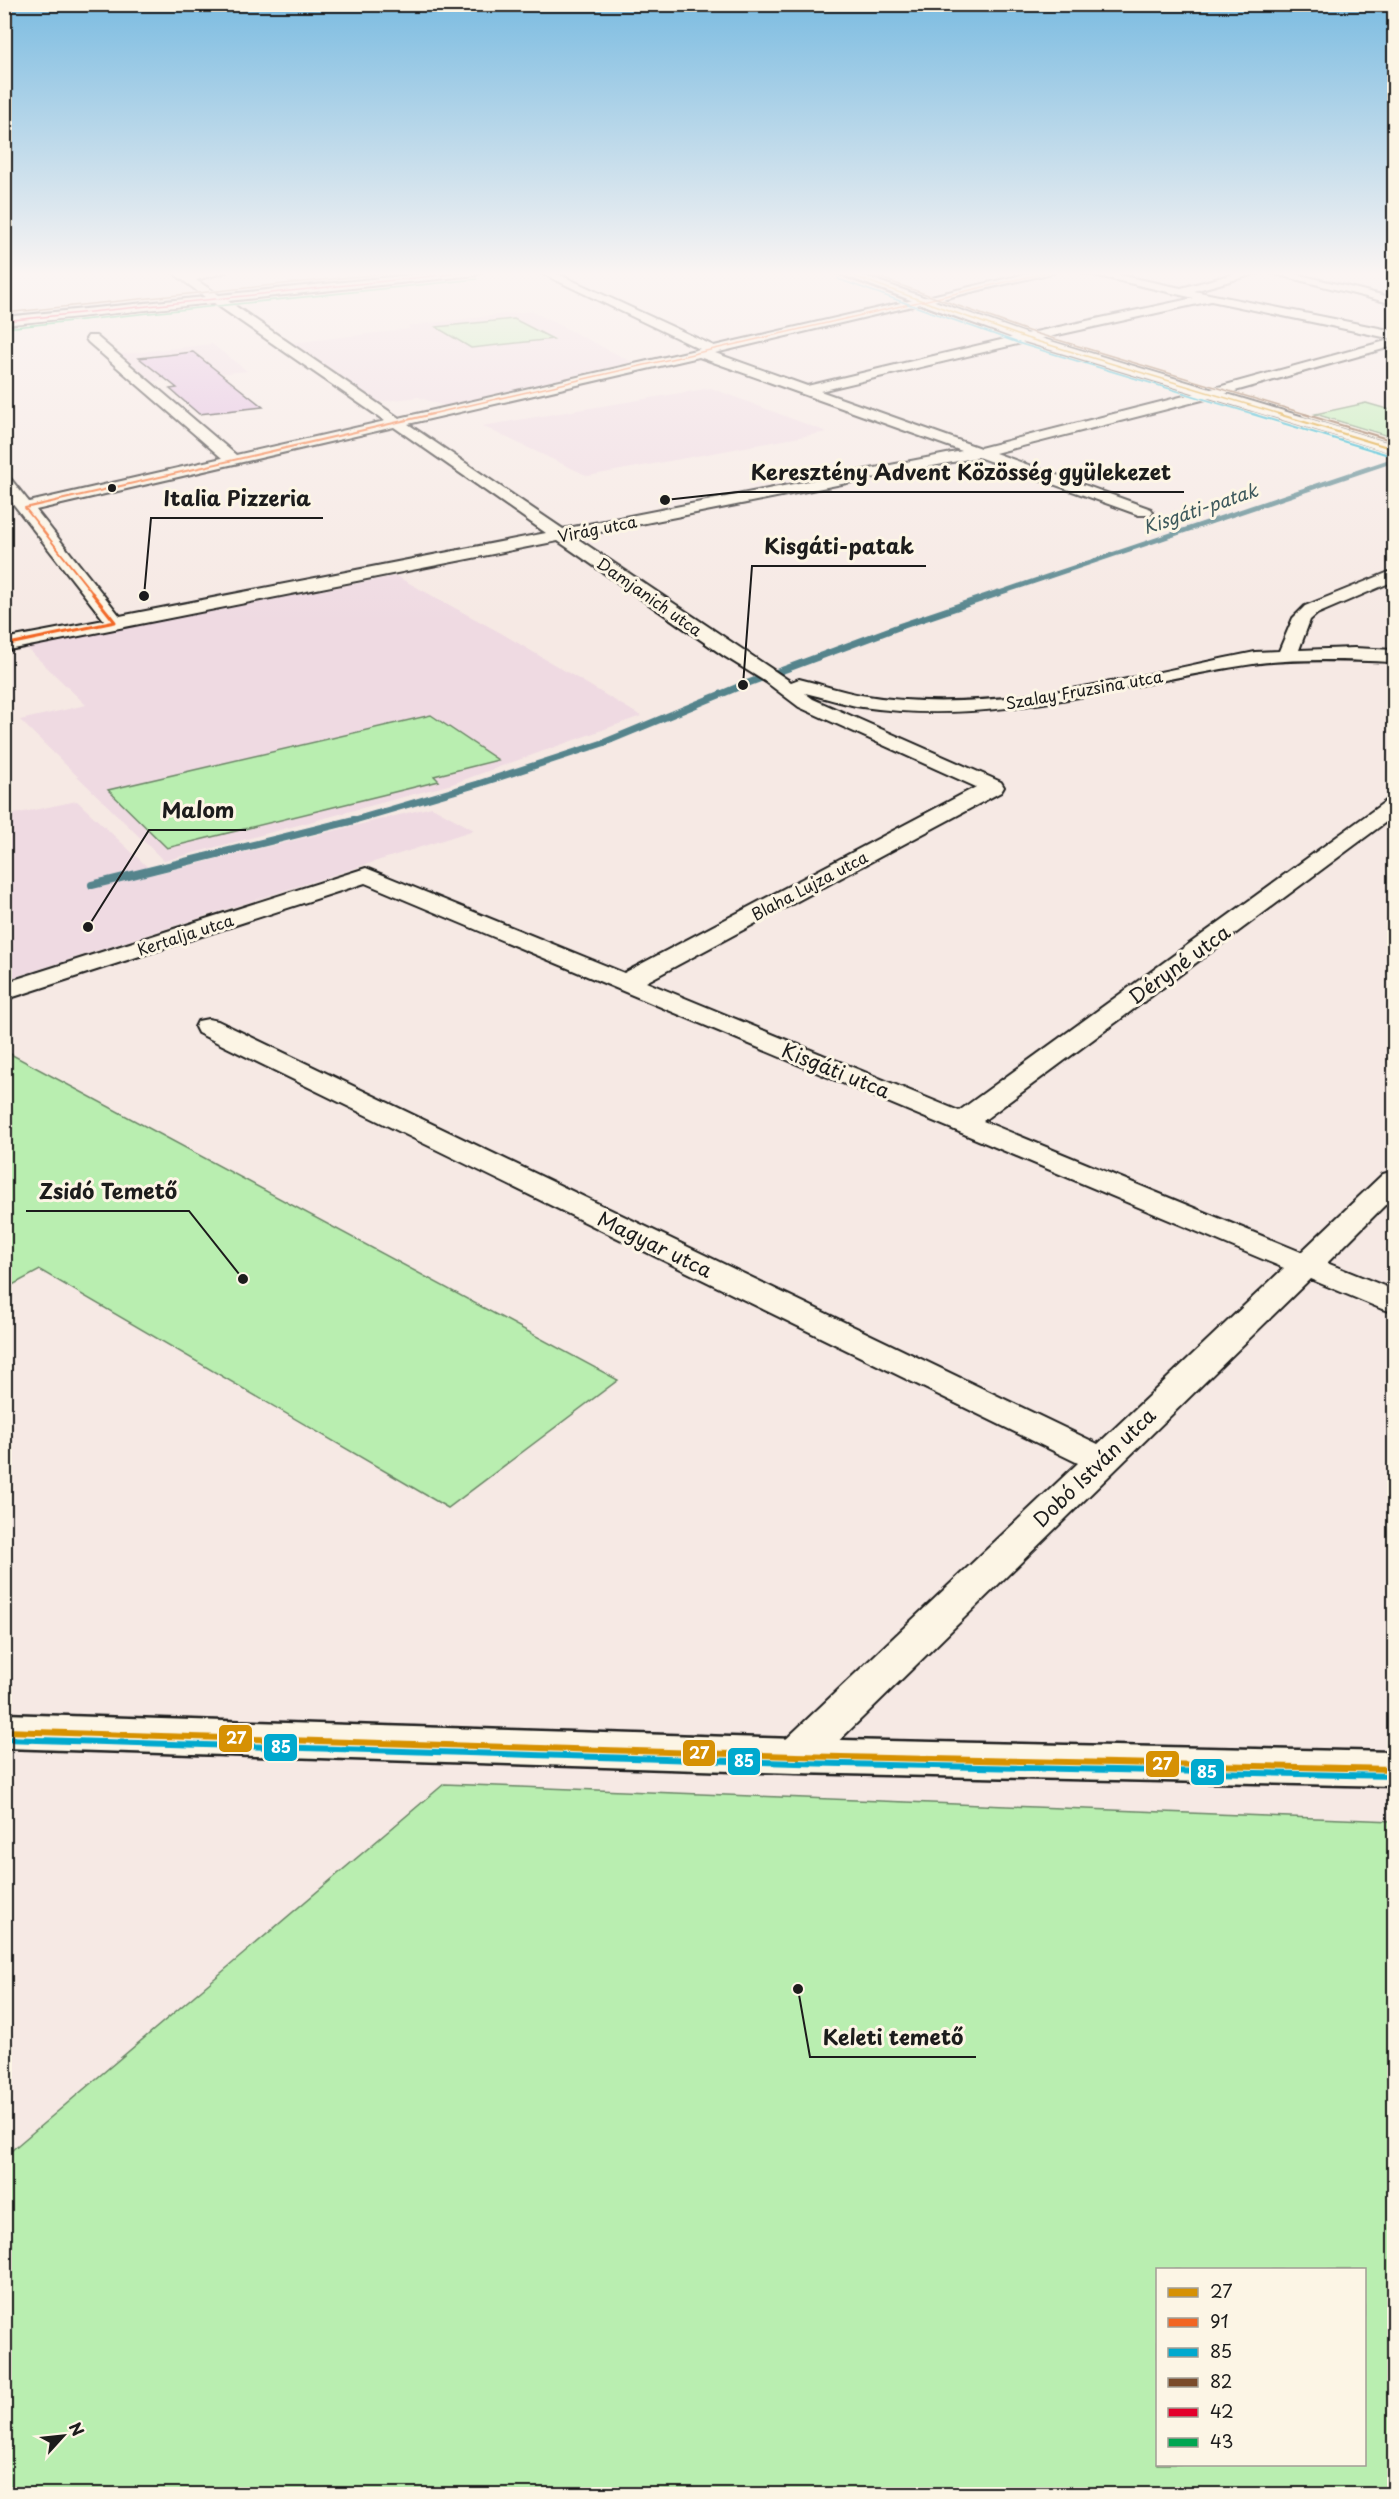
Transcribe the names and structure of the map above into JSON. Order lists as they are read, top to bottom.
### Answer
{
  "streets": {
    "street": [
      "Virág utca",
      "Damjanich utca",
      "Szalay Fruzsina utca",
      "Blaha Lujza utca",
      "Kertalja utca",
      "Déryné utca",
      "Kisgáti utca",
      "Magyar utca",
      "Dobó István utca"
    ]
  },
  "crossings": [
    ["Virág utca", "Damjanich utca"],
    ["Damjanich utca", "Szalay Fruzsina utca"],
    ["Damjanich utca", "Blaha Lujza utca"],
    ["Blaha Lujza utca", "Kisgáti utca"],
    ["Kertalja utca", "Kisgáti utca"],
    ["Déryné utca", "Kisgáti utca"],
    ["Kisgáti utca", "Dobó István utca"],
    ["Magyar utca", "Dobó István utca"]
  ],
  "water": ["Kisgáti-patak"],
  "places": [
    "Keresztény Advent Közösség gyülekezet",
    "Italia Pizzeria",
    "Kisgáti-patak",
    "Malom",
    "Zsidó Temető",
    "Keleti temető"
  ],
  "lines": [
    "transit line 27",
    "transit line 91",
    "transit line 85",
    "transit line 82"
  ],
  "legend": [
    "27",
    "91",
    "85",
    "82",
    "42",
    "43"
  ],
  "north": "top right"
}
